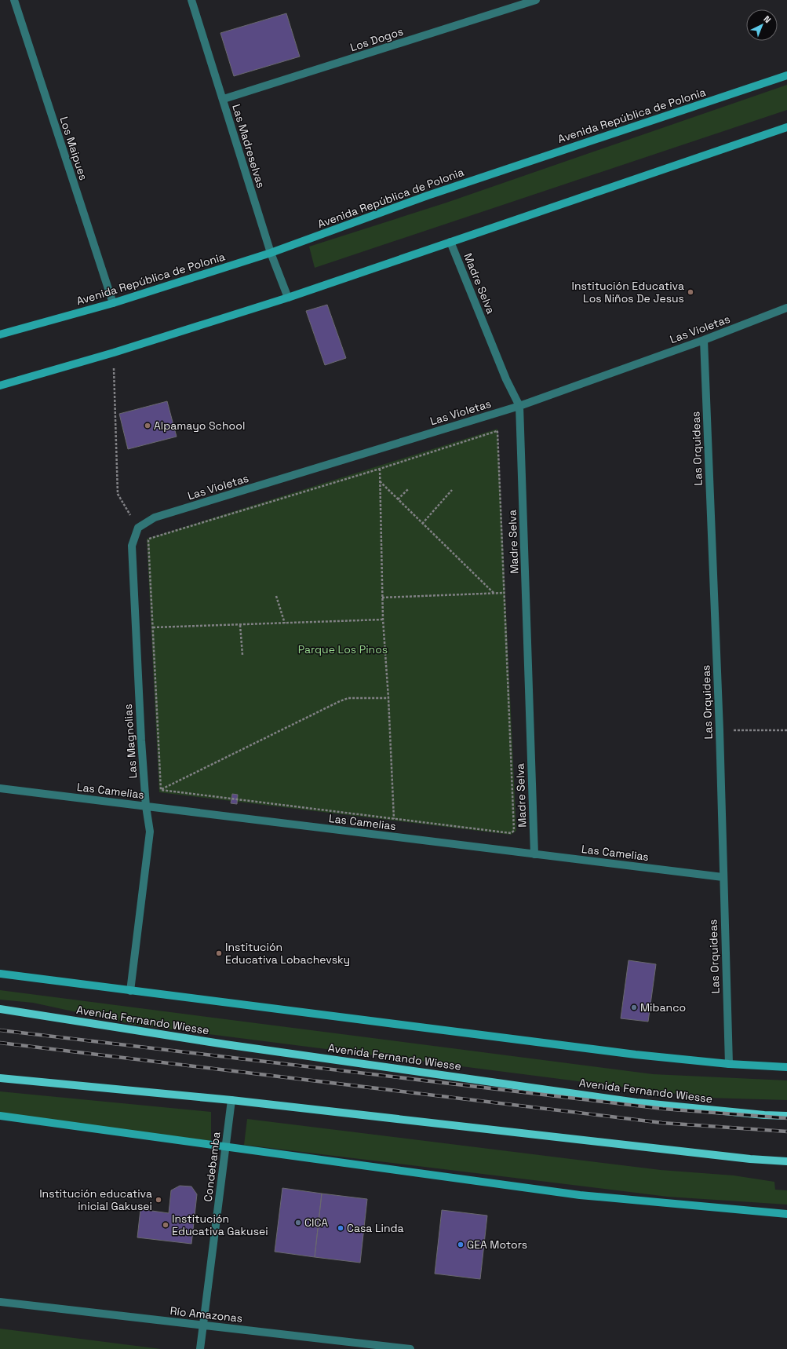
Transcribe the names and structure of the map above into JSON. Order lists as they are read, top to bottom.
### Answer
{
  "streets": {
    "main road": ["Avenida República de Polonia", "Avenida Fernando Wiesse"],
    "street": [
      "Los Dogos",
      "Las Madreselvas",
      "Los Maipues",
      "Madre Selva",
      "Las Violetas",
      "Las Orquideas",
      "Las Magnolias",
      "Las Camelias",
      "Condebamba",
      "Río Amazonas"
    ]
  },
  "crossings": [
    ["Los Dogos", "Las Madreselvas"],
    ["Avenida República de Polonia", "Las Madreselvas"],
    ["Avenida República de Polonia", "Los Maipues"],
    ["Madre Selva", "Las Violetas"],
    ["Madre Selva", "Las Camelias"],
    ["Las Violetas", "Las Orquideas"],
    ["Las Violetas", "Las Magnolias"],
    ["Las Orquideas", "Las Camelias"],
    ["Las Magnolias", "Las Camelias"],
    ["Condebamba", "Río Amazonas"]
  ],
  "parks": ["Parque Los Pinos"],
  "places": [
    "Institución Educativa Los Niños De Jesus",
    "Alpamayo School",
    "Institución Educativa Lobachevsky",
    "Mibanco",
    "Institución educativa inicial Gakusei",
    "CICA",
    "Institución Educativa Gakusei",
    "Casa Linda",
    "GEA Motors"
  ],
  "north": "top right"
}
